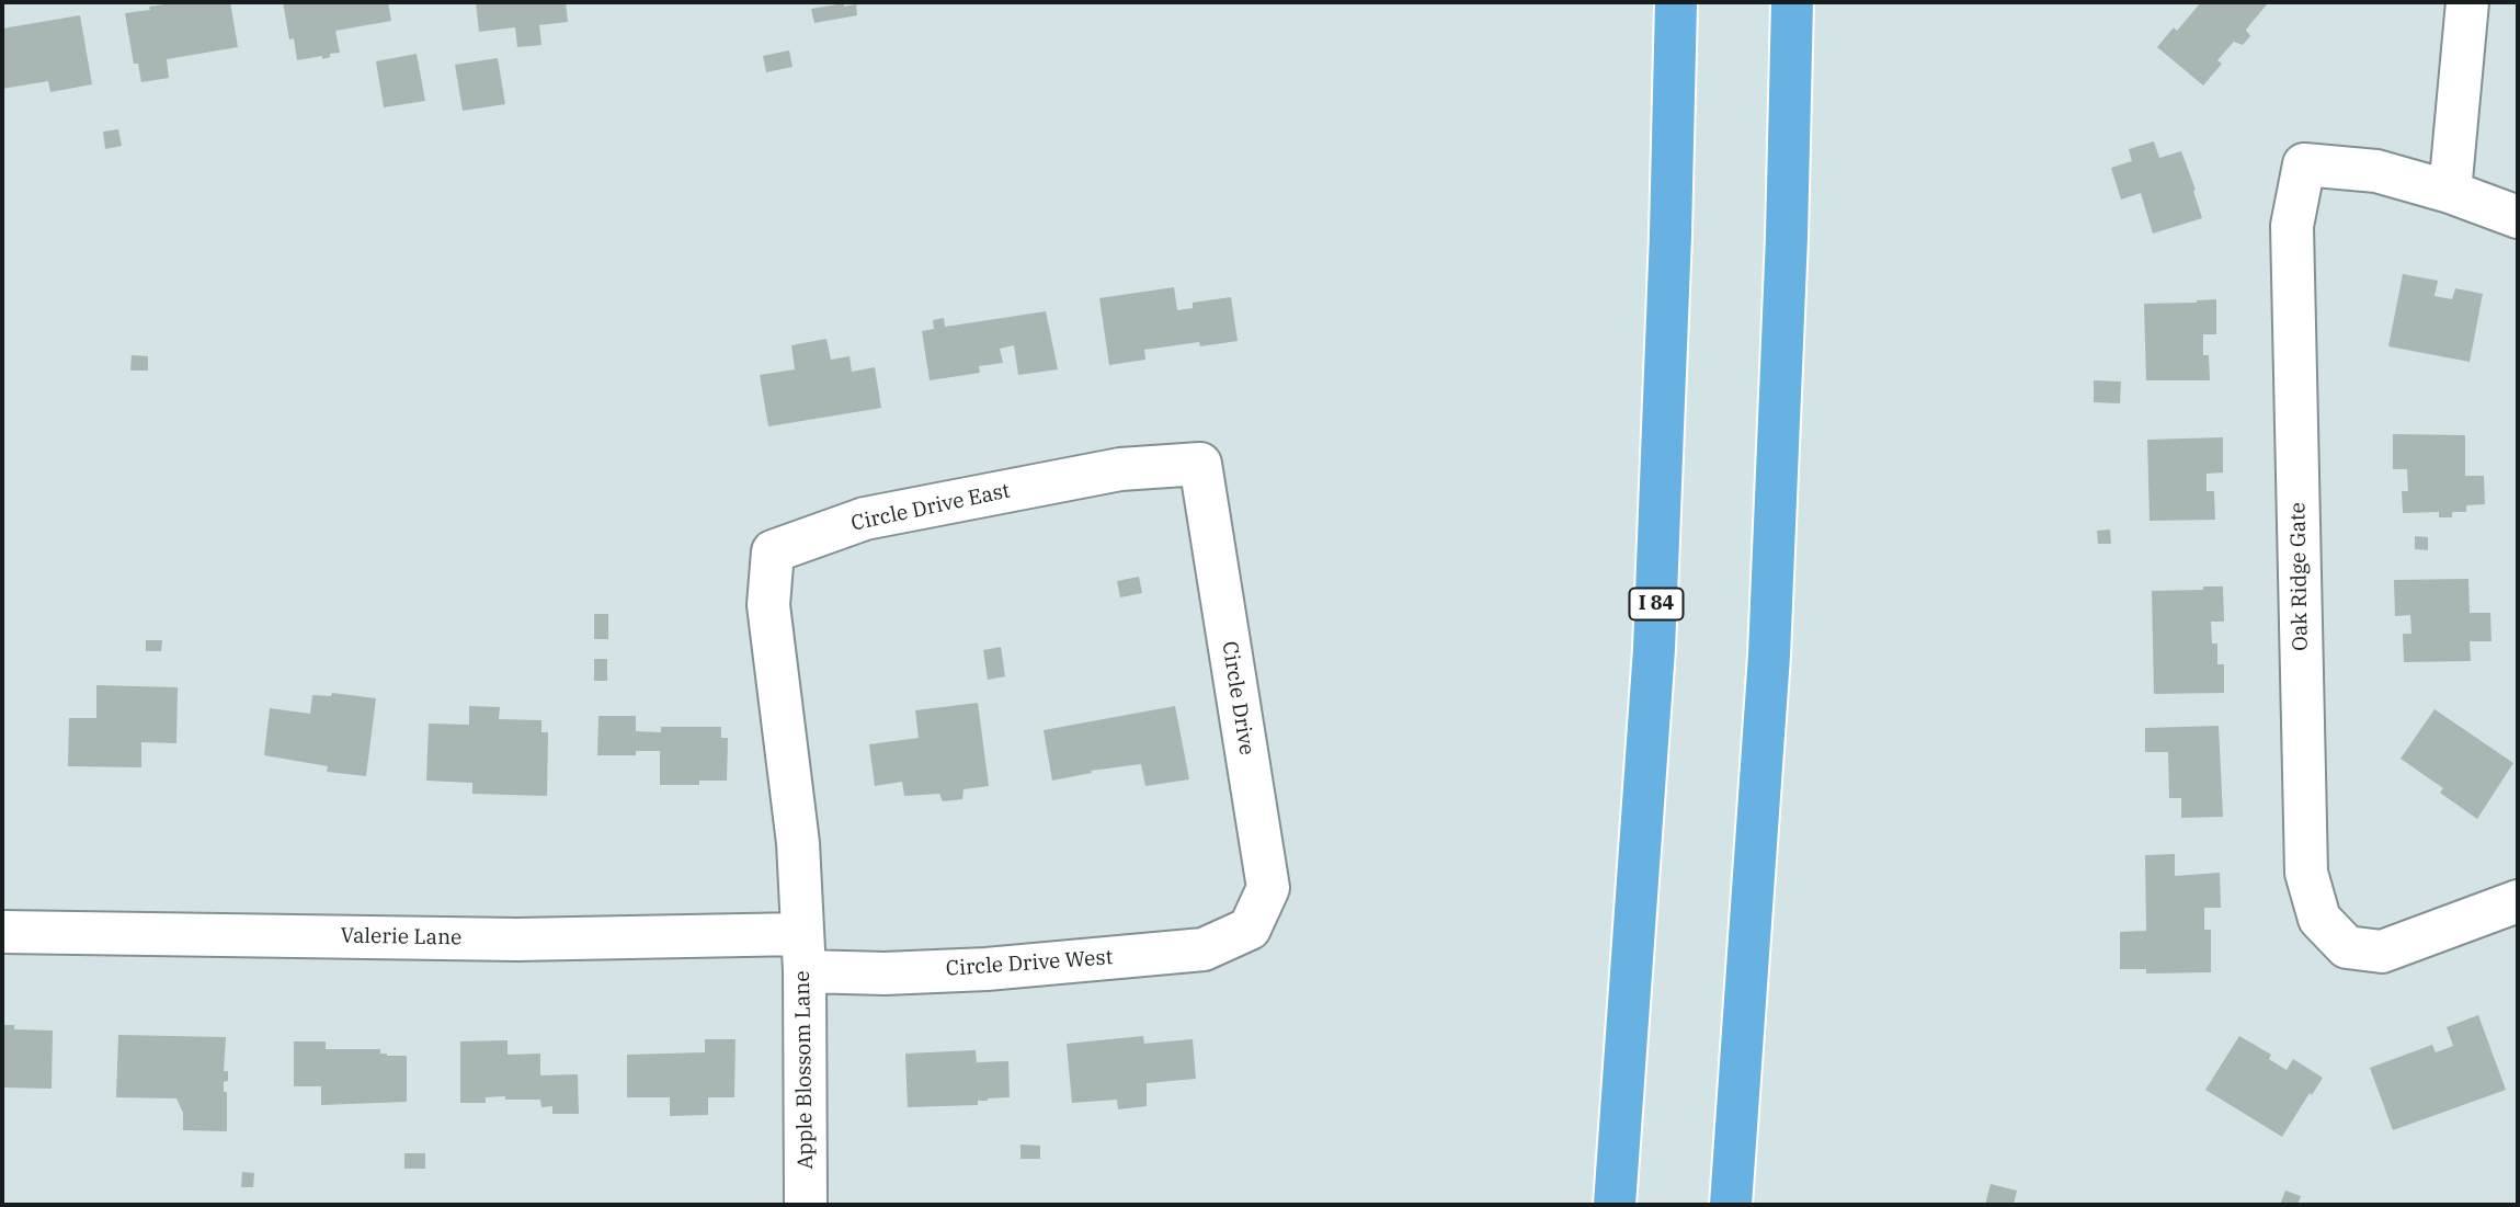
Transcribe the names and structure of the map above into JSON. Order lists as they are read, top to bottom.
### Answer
{
  "streets": {
    "highway": ["I 84"],
    "street": [
      "Circle Drive East",
      "Oak Ridge Gate",
      "Circle Drive",
      "Valerie Lane",
      "Circle Drive West",
      "Apple Blossom Lane"
    ]
  },
  "crossings": [
    ["Circle Drive East", "Circle Drive"],
    ["Circle Drive East", "Valerie Lane"],
    ["Circle Drive East", "Circle Drive West"],
    ["Circle Drive East", "Apple Blossom Lane"],
    ["Circle Drive", "Circle Drive West"],
    ["Valerie Lane", "Circle Drive West"],
    ["Valerie Lane", "Apple Blossom Lane"],
    ["Circle Drive West", "Apple Blossom Lane"]
  ]
}
